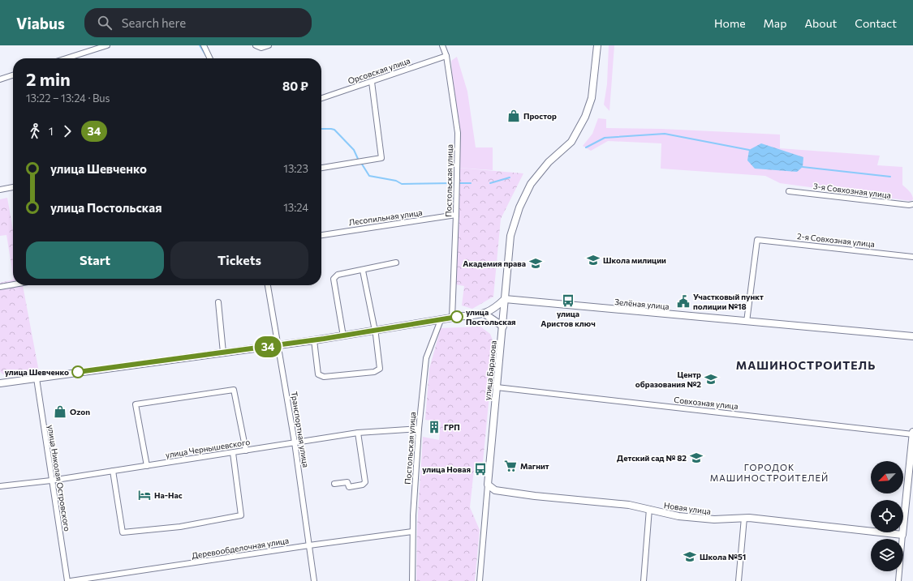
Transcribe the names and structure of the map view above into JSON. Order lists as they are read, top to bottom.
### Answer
{
  "streets": {
    "street": [
      "Орсовская улица",
      "Постольская улица",
      "3-я Совхозная улица",
      "Лесопильная улица",
      "2-я Совхозная улица",
      "Зелёная улица",
      "улица Баранова",
      "Совхозная улица",
      "Транспортная улица",
      "улица Чернышевского",
      "улица Николая Островского",
      "Новая улица",
      "Деревообделочная улица"
    ]
  },
  "crossings": [
    ["Орсовская улица", "Постольская улица"],
    ["Постольская улица", "Лесопильная улица"],
    ["Постольская улица", "улица Чернышевского"],
    ["Постольская улица", "Деревообделочная улица"],
    ["2-я Совхозная улица", "Зелёная улица"],
    ["Зелёная улица", "улица Баранова"],
    ["улица Баранова", "Совхозная улица"],
    ["улица Баранова", "Новая улица"],
    ["Транспортная улица", "улица Чернышевского"],
    ["Транспортная улица", "Деревообделочная улица"],
    ["улица Чернышевского", "улица Николая Островского"]
  ],
  "districts": ["МАШИНОСТРОИТЕЛЬ", "ГОРОДОК МАШИНОСТРОИТЕЛЕЙ"],
  "places": {
    "shop": ["Простор", "Ozon"],
    "school or university": [
      "Школа милиции",
      "Академия права",
      "Центр образования №2",
      "Детский сад № 82",
      "Школа №51"
    ],
    "bus stop": ["улица Аристов ключ", "улица Новая"],
    "public building": ["Участковый пункт полиции №18"],
    "other": ["улица Постольская", "улица Шевченко"],
    "building": ["ГРП"],
    "supermarket": ["Магнит"],
    "hotel": ["На-Нас"]
  },
  "lines": ["bus line 34"],
  "north": "bottom left",
  "page": {
    "header": "Viabus",
    "search": "Search here",
    "nav": [
      "Home",
      "Map",
      "About",
      "Contact"
    ],
    "on_map": "34",
    "heading": ["2 min", "13:22 – 13:24 · Bus", "80 ₽"],
    "legs": ["1", "34"],
    "list": [
      {
        "name": "улица Шевченко",
        "value": "13:23"
      },
      {
        "name": "улица Постольская",
        "value": "13:24"
      }
    ],
    "buttons": ["Start", "Tickets"]
  }
}
